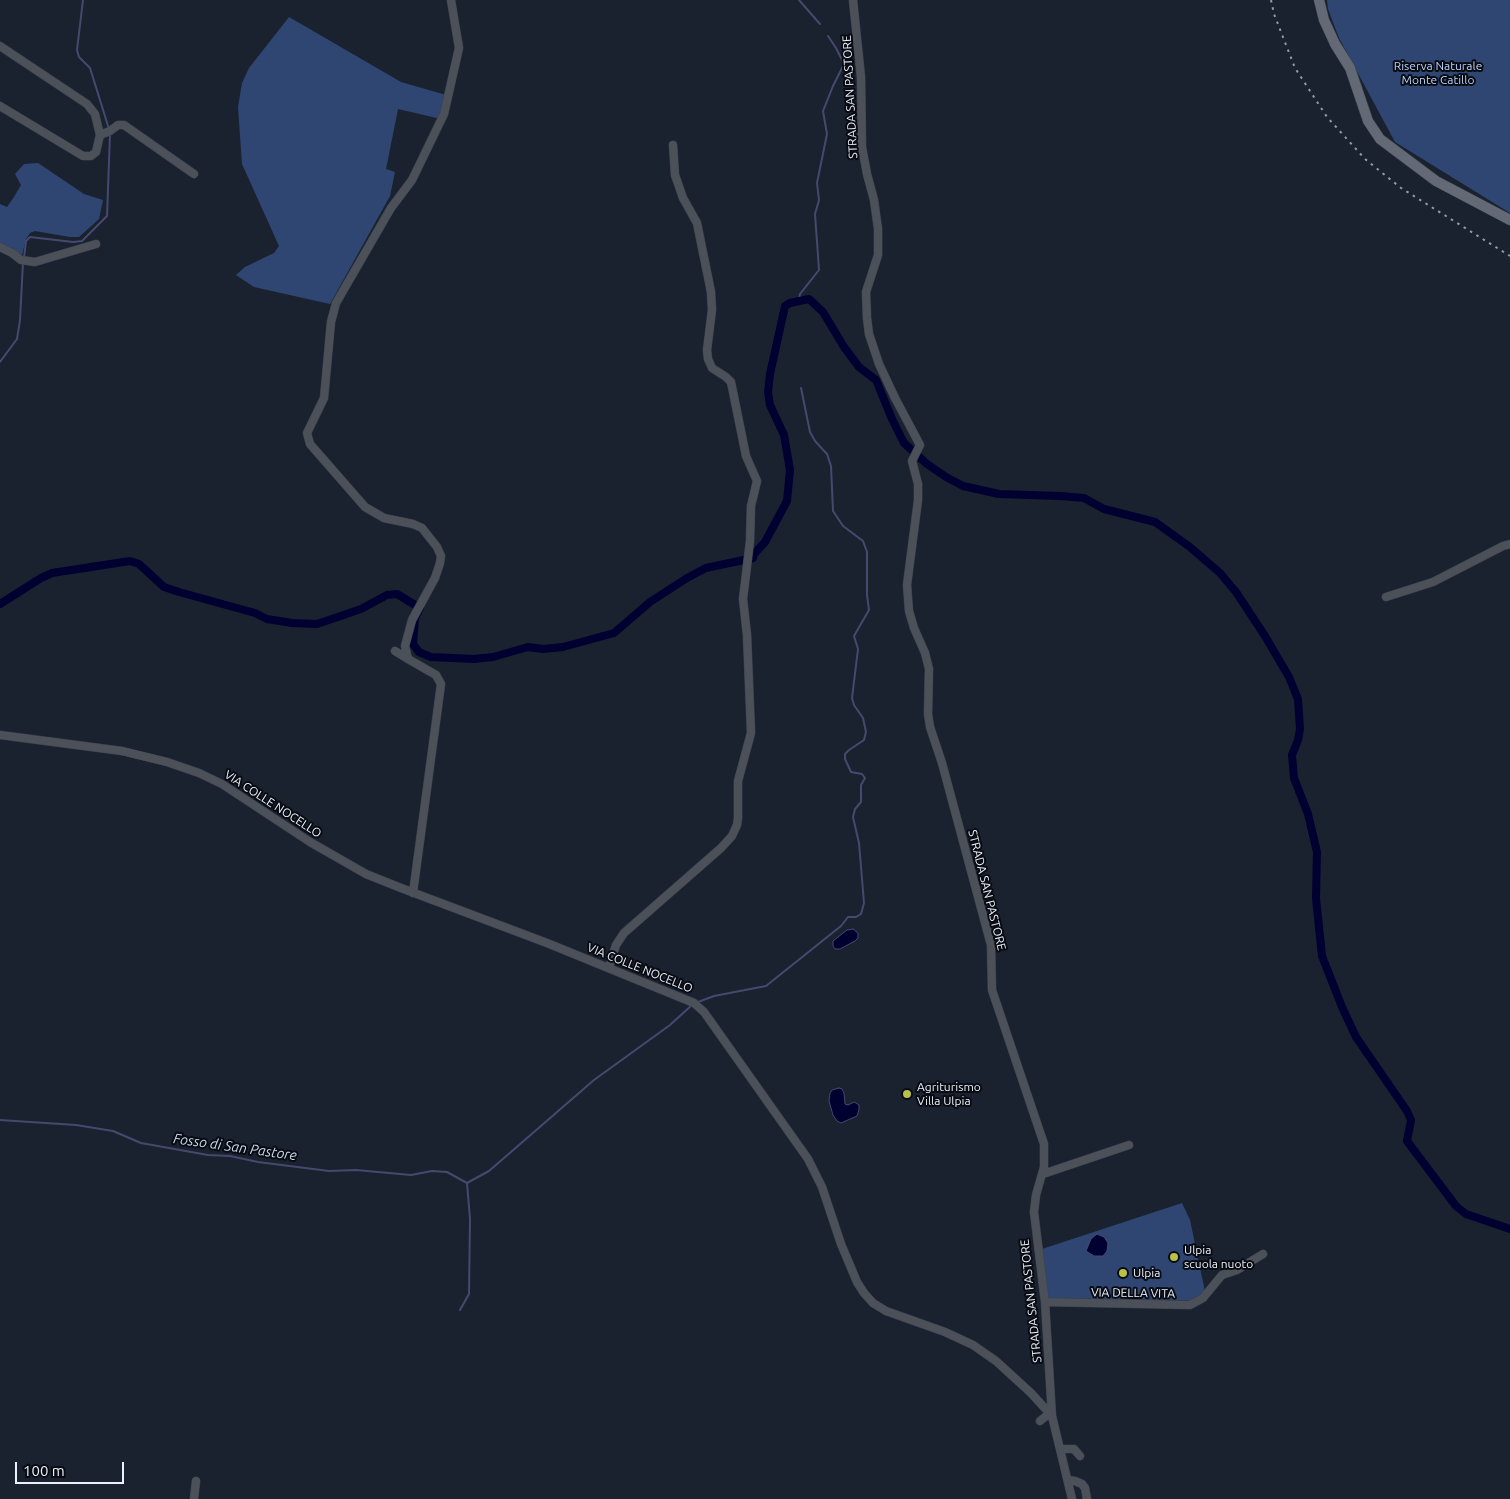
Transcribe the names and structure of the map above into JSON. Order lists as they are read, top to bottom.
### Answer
{
  "streets": {
    "street": ["STRADA SAN PASTORE", "VIA COLLE NOCELLO", "VIA DELLA VITA"]
  },
  "crossings": [
    ["STRADA SAN PASTORE", "VIA COLLE NOCELLO"],
    ["STRADA SAN PASTORE", "VIA DELLA VITA"]
  ],
  "water": ["Fosso di San Pastore"],
  "parks": ["Riserva Naturale Monte Catillo"],
  "places": ["Agriturismo Villa Ulpia", "Ulpia scuola nuoto", "Ulpia"],
  "scale_bar": "100 m"
}
